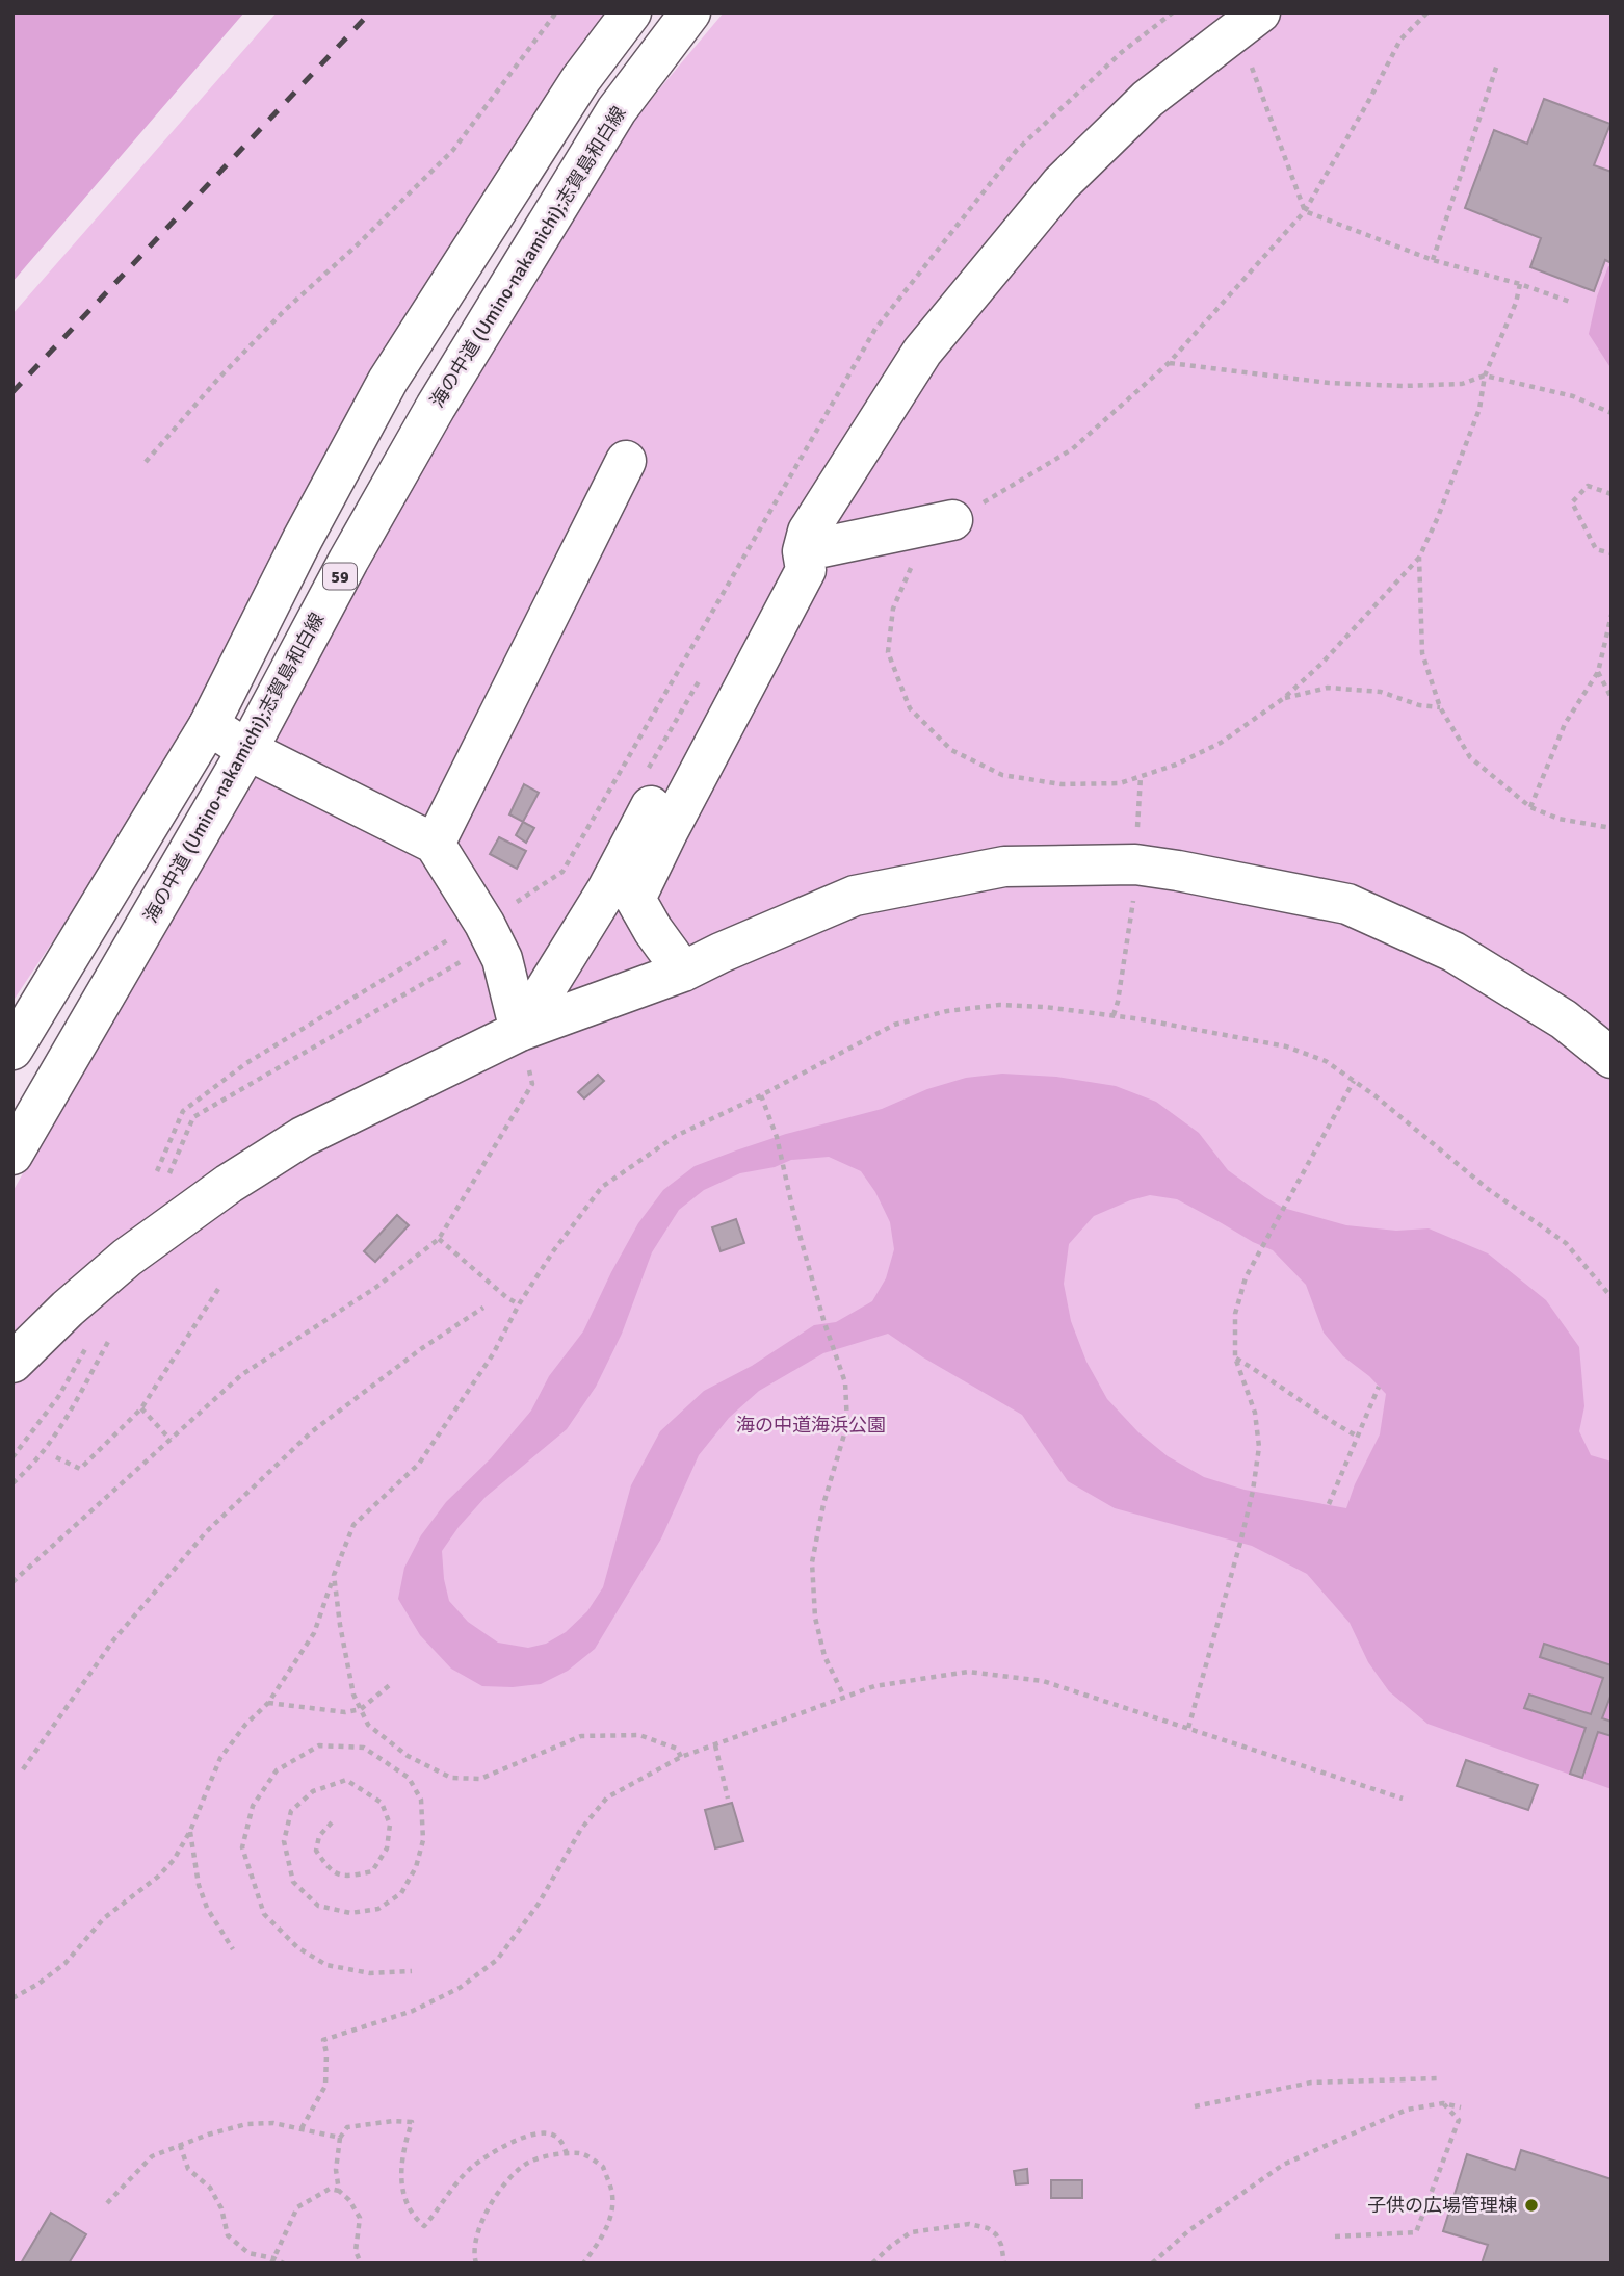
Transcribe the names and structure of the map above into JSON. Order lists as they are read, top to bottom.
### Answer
{
  "streets": {
    "main road": ["海の中道 (Umino-nakamichi);志賀島和白線", "59"]
  },
  "parks": ["海の中道海浜公園"],
  "places": ["子供の広場管理棟"]
}
